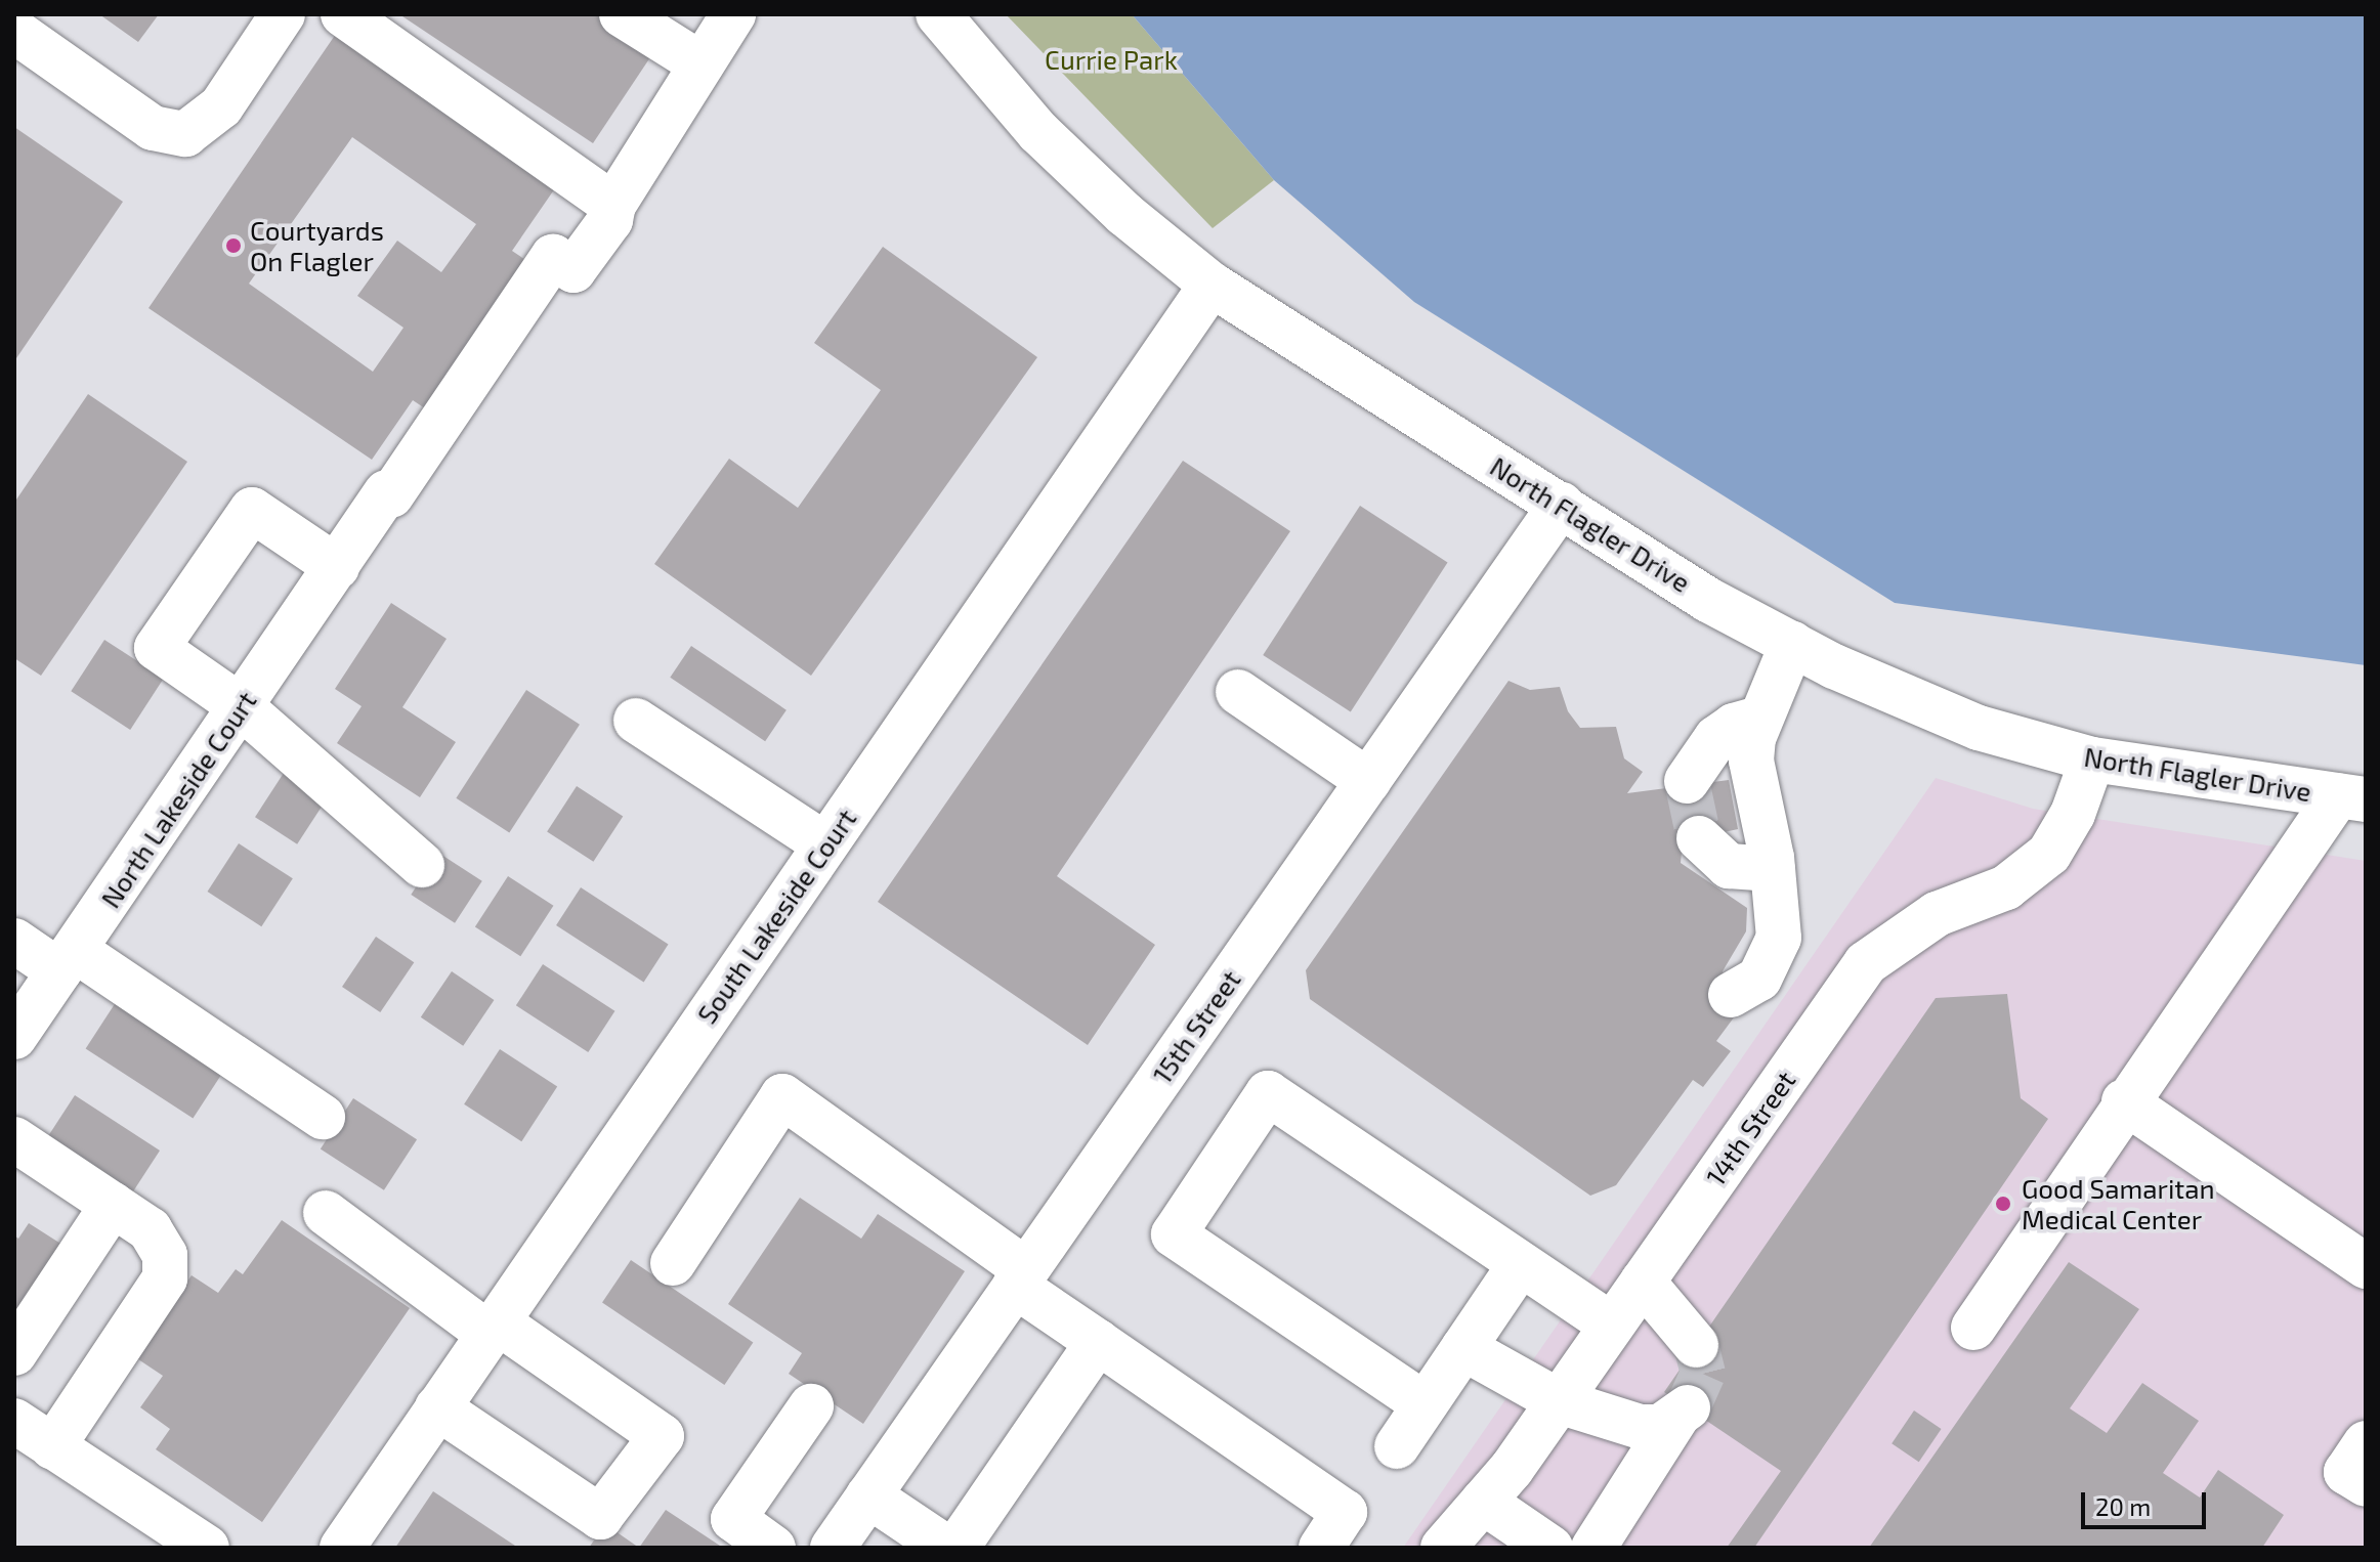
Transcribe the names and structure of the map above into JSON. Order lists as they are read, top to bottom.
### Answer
{
  "streets": {
    "street": [
      "North Flagler Drive",
      "North Lakeside Court",
      "South Lakeside Court",
      "15th Street",
      "14th Street"
    ]
  },
  "crossings": [
    ["North Flagler Drive", "South Lakeside Court"],
    ["North Flagler Drive", "15th Street"],
    ["North Flagler Drive", "14th Street"]
  ],
  "parks": ["Currie Park"],
  "places": ["Courtyards On Flagler", "Good Samaritan Medical Center"],
  "scale_bar": "20 m"
}
